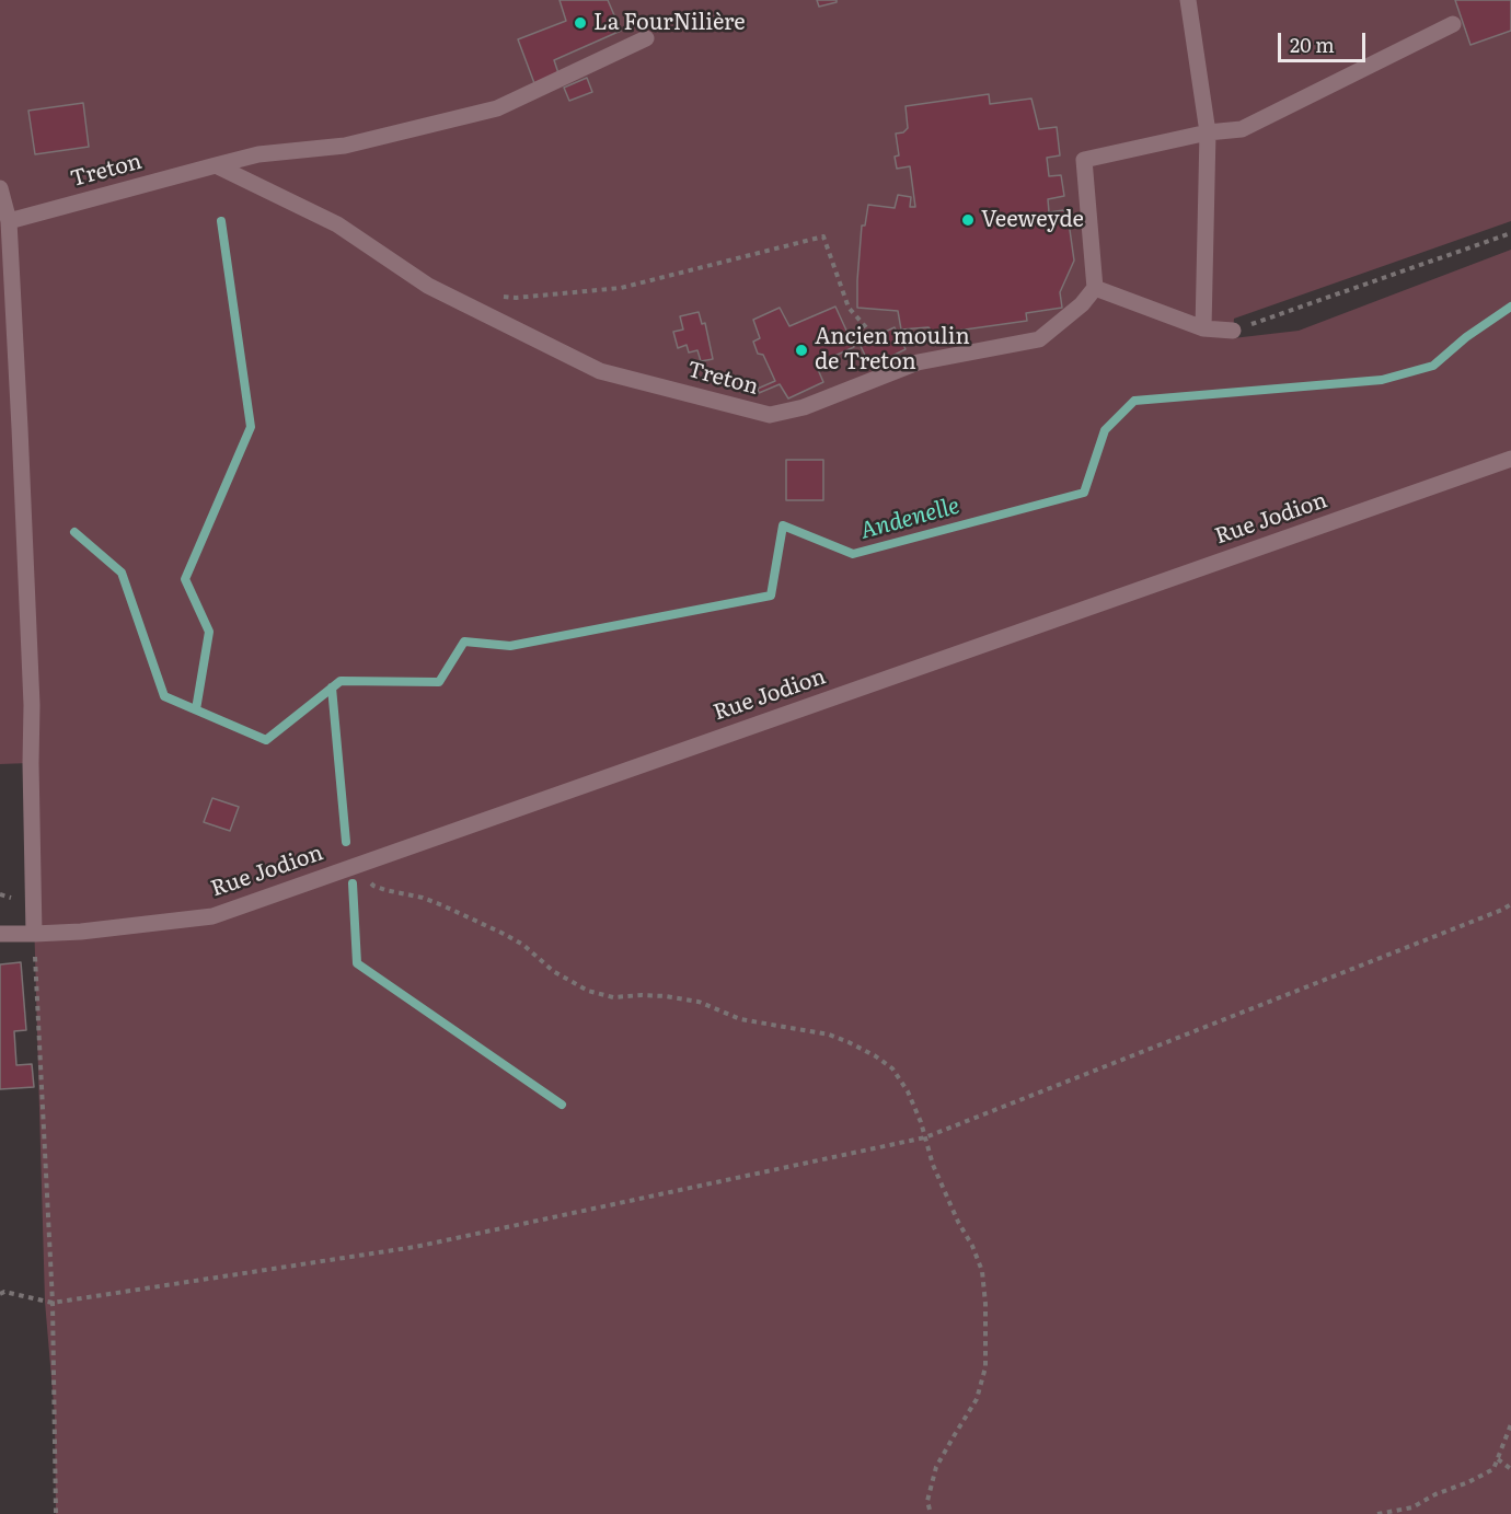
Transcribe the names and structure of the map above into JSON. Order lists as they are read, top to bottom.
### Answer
{
  "streets": {
    "street": ["Treton", "Rue Jodion"]
  },
  "water": ["Andenelle"],
  "places": ["La FourNilière", "Veeweyde", "Ancien moulin de Treton"],
  "scale_bar": "20 m"
}
